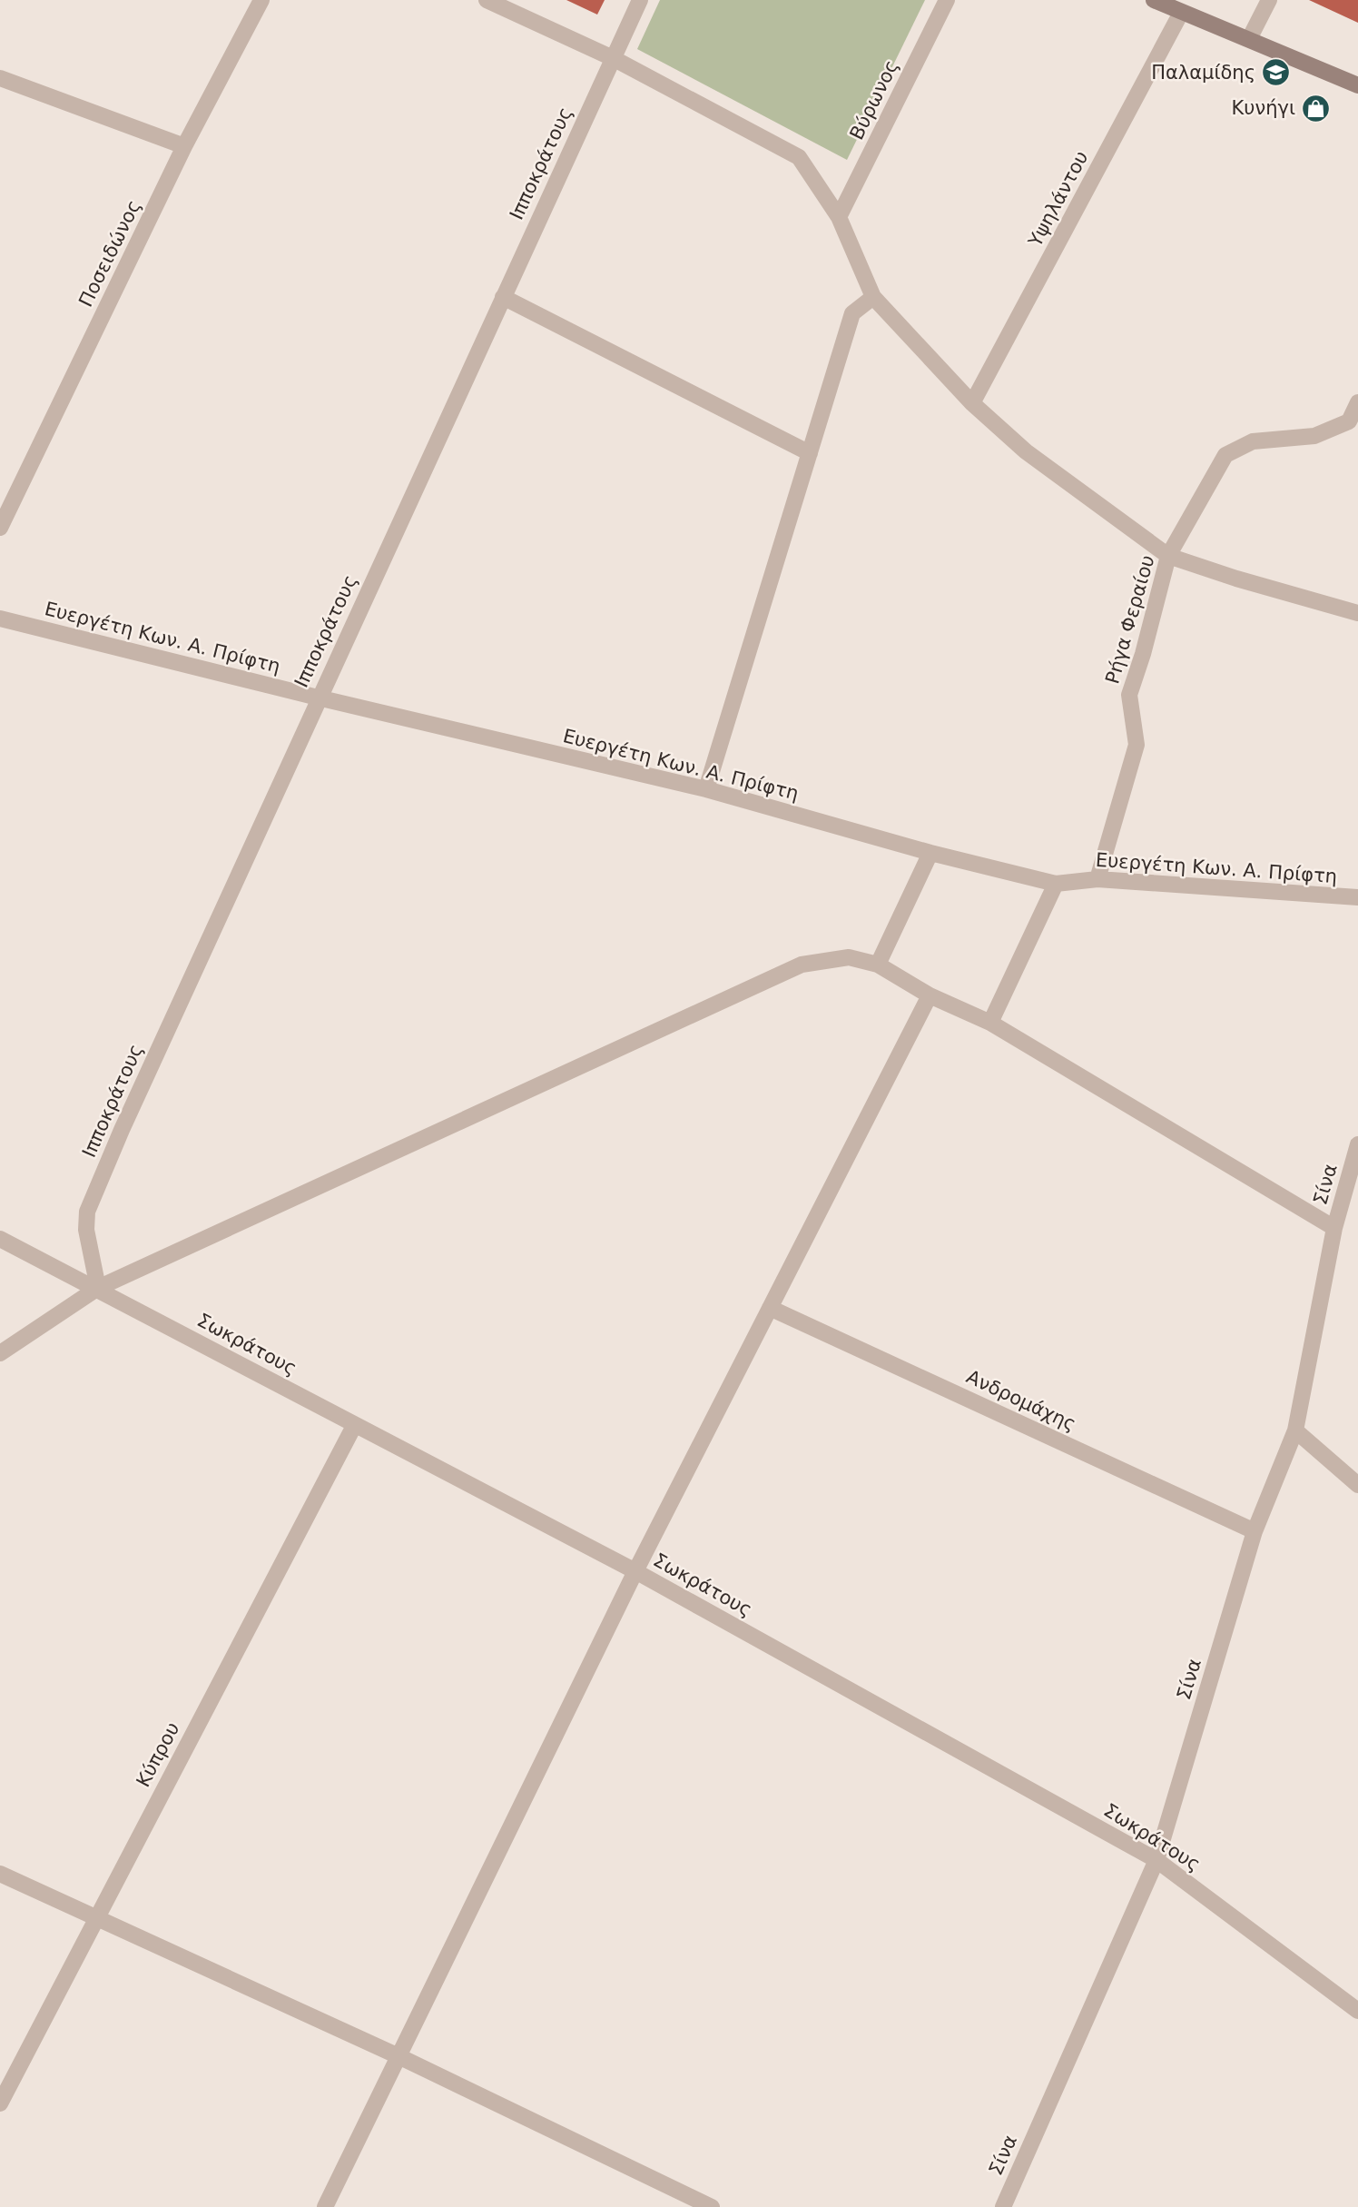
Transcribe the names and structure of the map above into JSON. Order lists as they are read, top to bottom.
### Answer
{
  "streets": {
    "street": [
      "Βύρωνος",
      "Ιπποκράτους",
      "Υψηλάντου",
      "Ποσειδώνος",
      "Ρήγα Φεραίου",
      "Ευεργέτη Κων. Α. Πρίφτη",
      "Σίνα",
      "Σωκράτους",
      "Ανδρομάχης",
      "Κύπρου"
    ]
  },
  "crossings": [
    ["Ιπποκράτους", "Ευεργέτη Κων. Α. Πρίφτη"],
    ["Ιπποκράτους", "Σωκράτους"],
    ["Ρήγα Φεραίου", "Ευεργέτη Κων. Α. Πρίφτη"],
    ["Σίνα", "Σωκράτους"],
    ["Σίνα", "Ανδρομάχης"],
    ["Σωκράτους", "Κύπρου"]
  ],
  "places": {
    "school or university": ["Παλαμίδης"],
    "shop": ["Κυνήγι"]
  }
}
